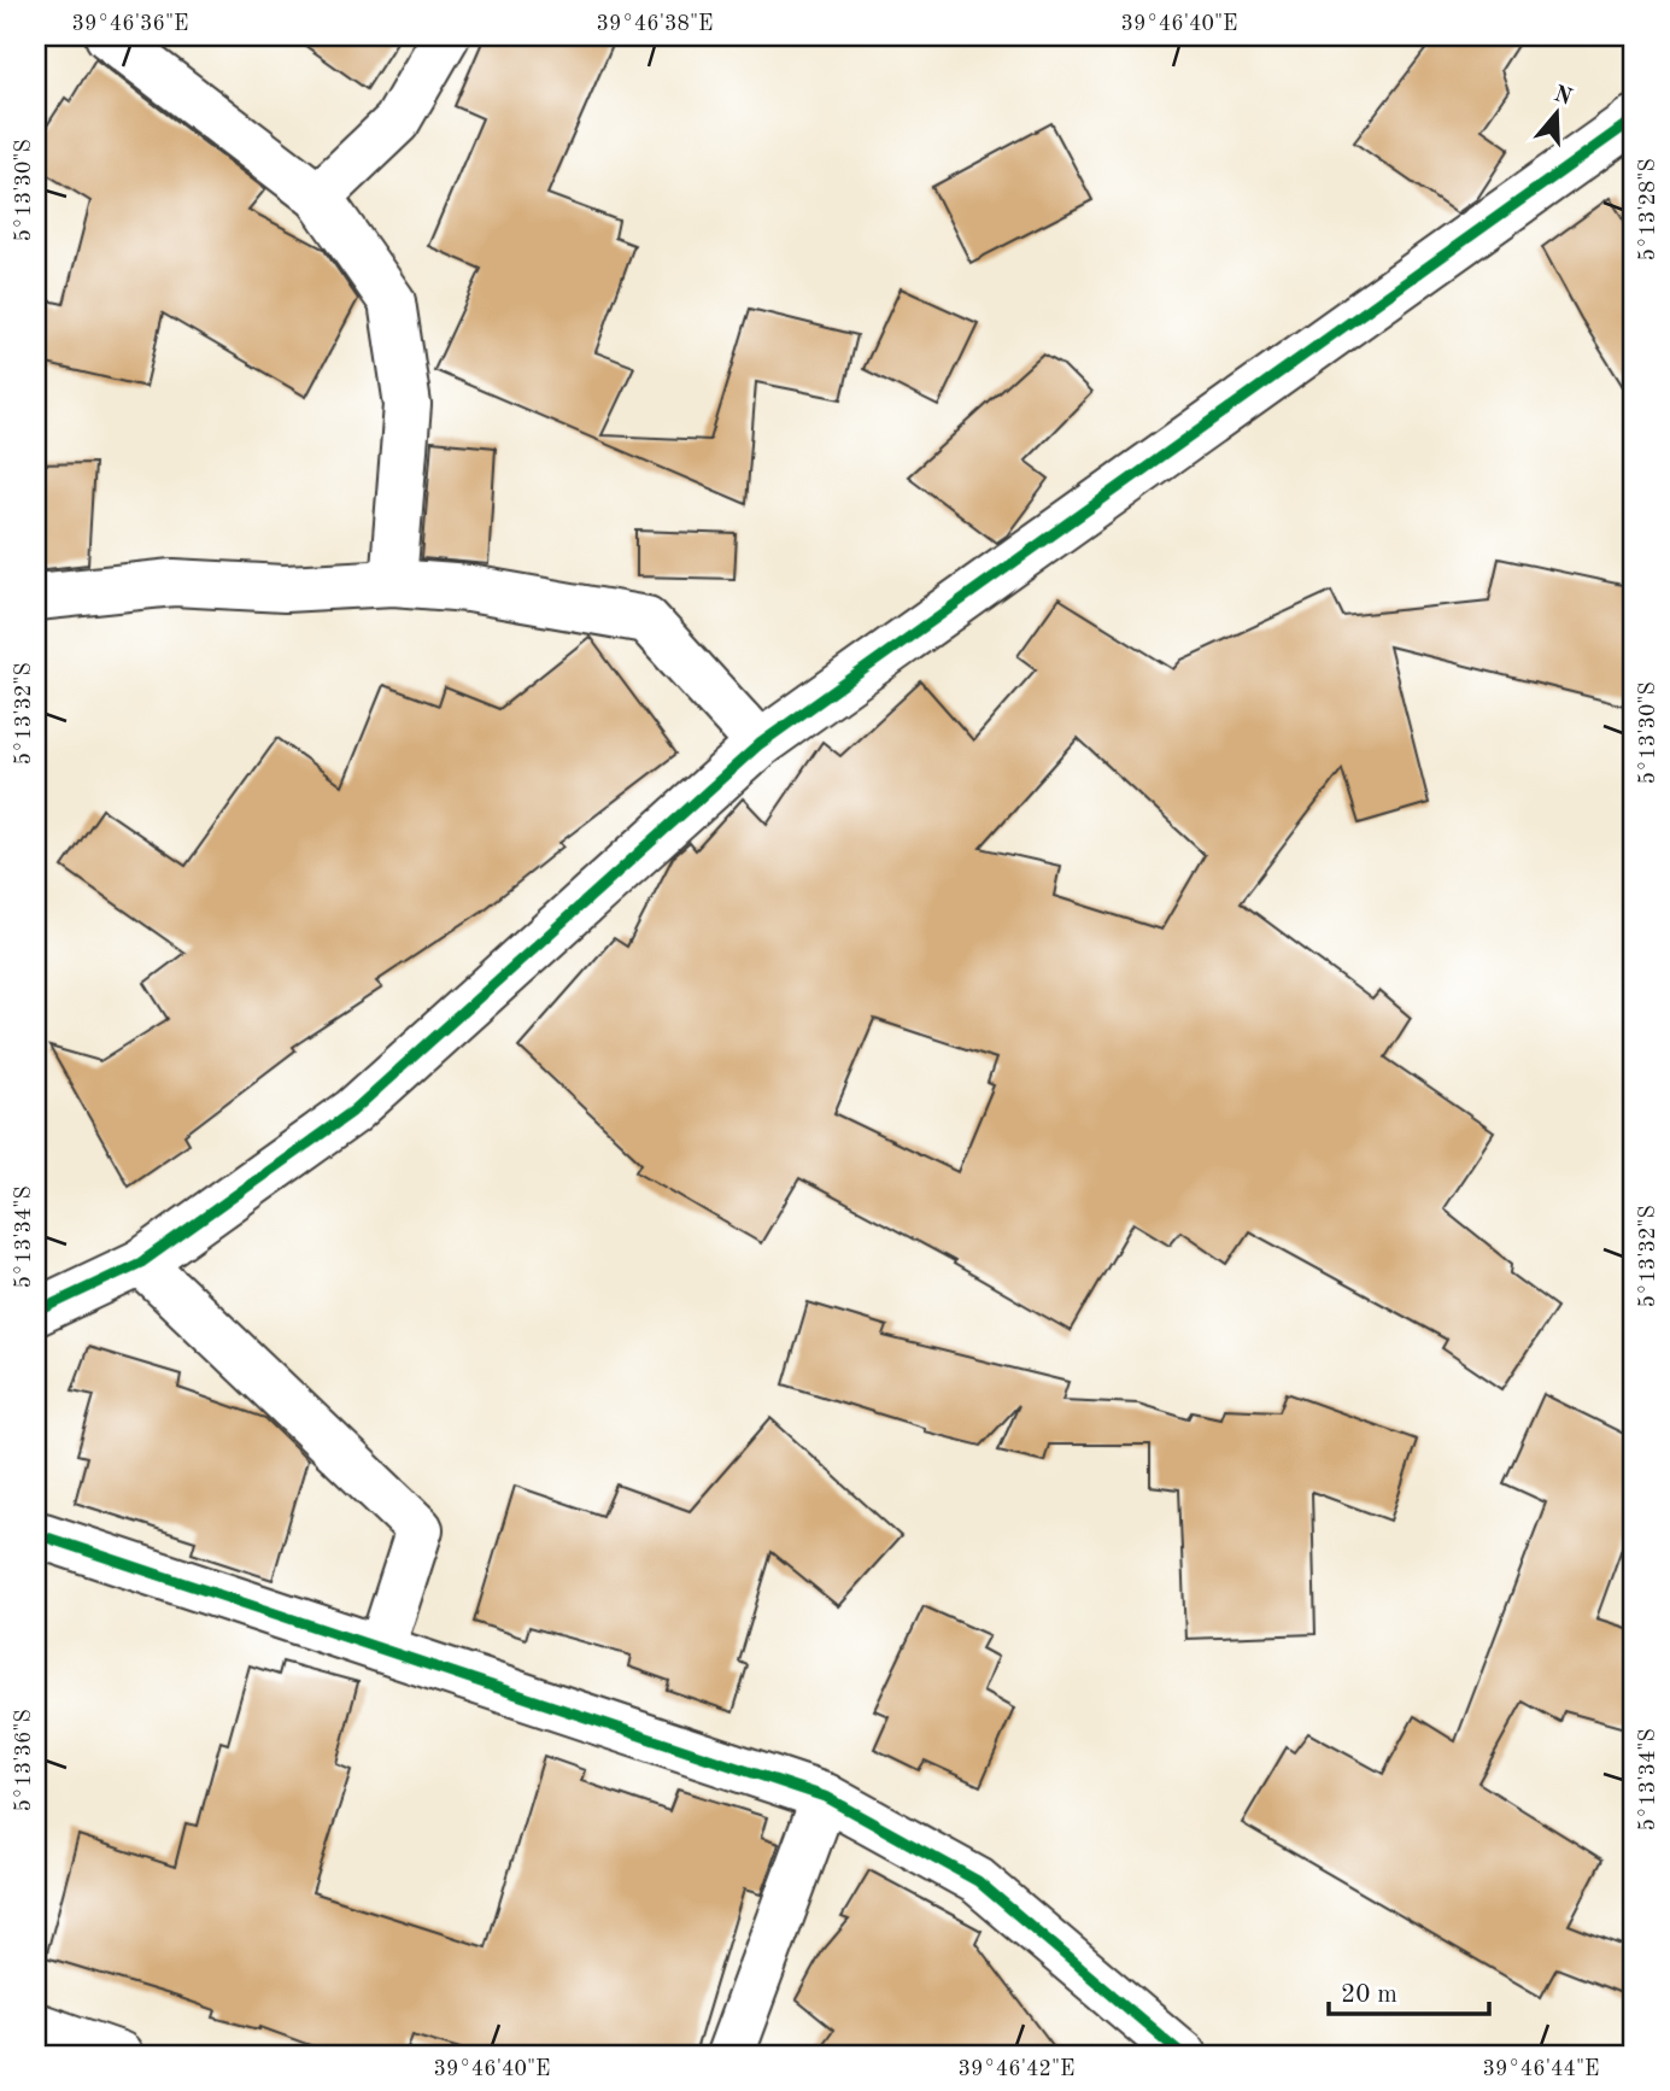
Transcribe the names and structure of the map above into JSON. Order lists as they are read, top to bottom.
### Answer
{
  "scale_bar": "20 m",
  "north": "top",
  "coordinates": [
    "39°46'36\"E",
    "39°46'38\"E",
    "39°46'40\"E",
    "5°13'30\"S",
    "5°13'28\"S",
    "5°13'32\"S",
    "5°13'34\"S",
    "5°13'36\"S",
    "39°46'42\"E",
    "39°46'44\"E"
  ]
}
